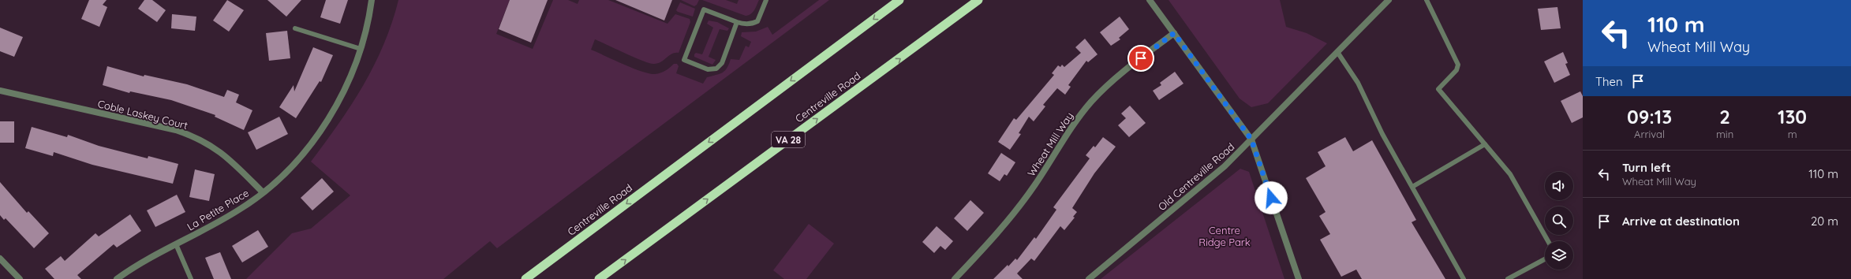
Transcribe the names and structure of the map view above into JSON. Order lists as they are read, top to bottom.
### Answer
{
  "streets": {
    "highway": ["Centreville Road", "VA 28"],
    "street": [
      "Coble Laskey Court",
      "Wheat Mill Way",
      "Old Centreville Road",
      "La Petite Place"
    ]
  },
  "crossings": [
    ["Coble Laskey Court", "La Petite Place"]
  ],
  "parks": ["Centre Ridge Park"],
  "page": {
    "turn": ["110 m", "Wheat Mill Way"],
    "then": "Then",
    "eta": [
      "09:13",
      "Arrival",
      "2",
      "min",
      "130",
      "m"
    ],
    "list": [
      {
        "name": "Turn left",
        "note": "Wheat Mill Way",
        "value": "110 m"
      },
      {
        "name": "Arrive at destination",
        "value": "20 m"
      }
    ]
  }
}
